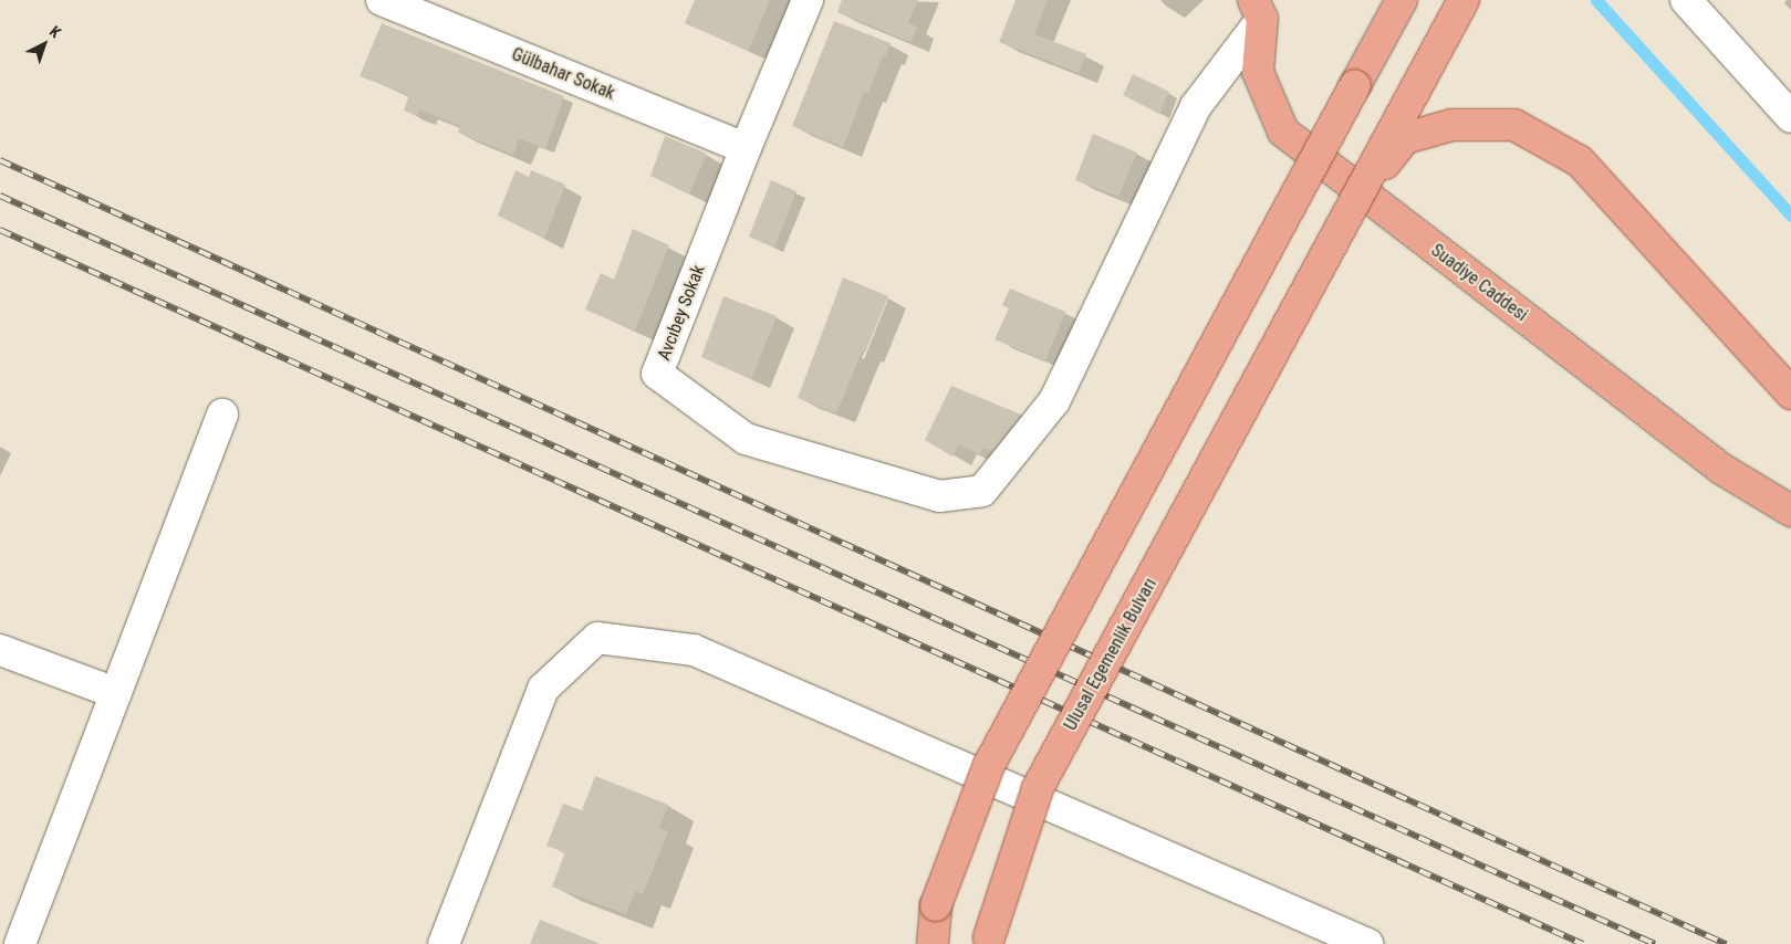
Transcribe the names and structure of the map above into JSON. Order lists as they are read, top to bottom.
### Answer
{
  "streets": {
    "main road": ["Suadiye Caddesi", "Ulusal Egemenlik Bulvarı"],
    "street": ["Gülbahar Sokak", "Avcıbey Sokak"]
  },
  "crossings": [
    ["Gülbahar Sokak", "Avcıbey Sokak"],
    ["Suadiye Caddesi", "Avcıbey Sokak"]
  ],
  "north": "top right"
}
